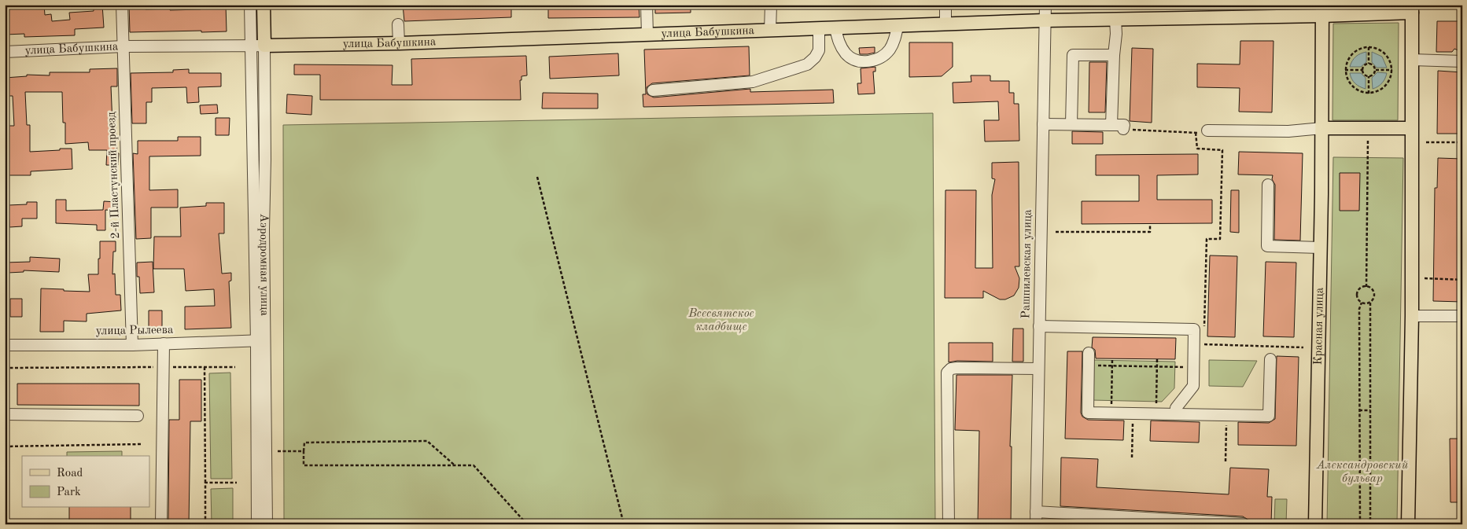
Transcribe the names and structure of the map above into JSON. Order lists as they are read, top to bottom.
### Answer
{
  "streets": {
    "main road": ["улица Бабушкина", "Аэродромная улица", "Красная улица"],
    "street": ["2-й Пластунский проезд", "Рашпилевская улица", "улица Рылеева"]
  },
  "crossings": [
    ["улица Бабушкина", "2-й Пластунский проезд"],
    ["улица Бабушкина", "Аэродромная улица"],
    ["улица Бабушкина", "Рашпилевская улица"],
    ["улица Бабушкина", "Красная улица"],
    ["2-й Пластунский проезд", "улица Рылеева"],
    ["Аэродромная улица", "улица Рылеева"]
  ],
  "parks": ["Всесвятское кладбище", "Александровский бульвар"],
  "legend": ["Road", "Park"]
}
